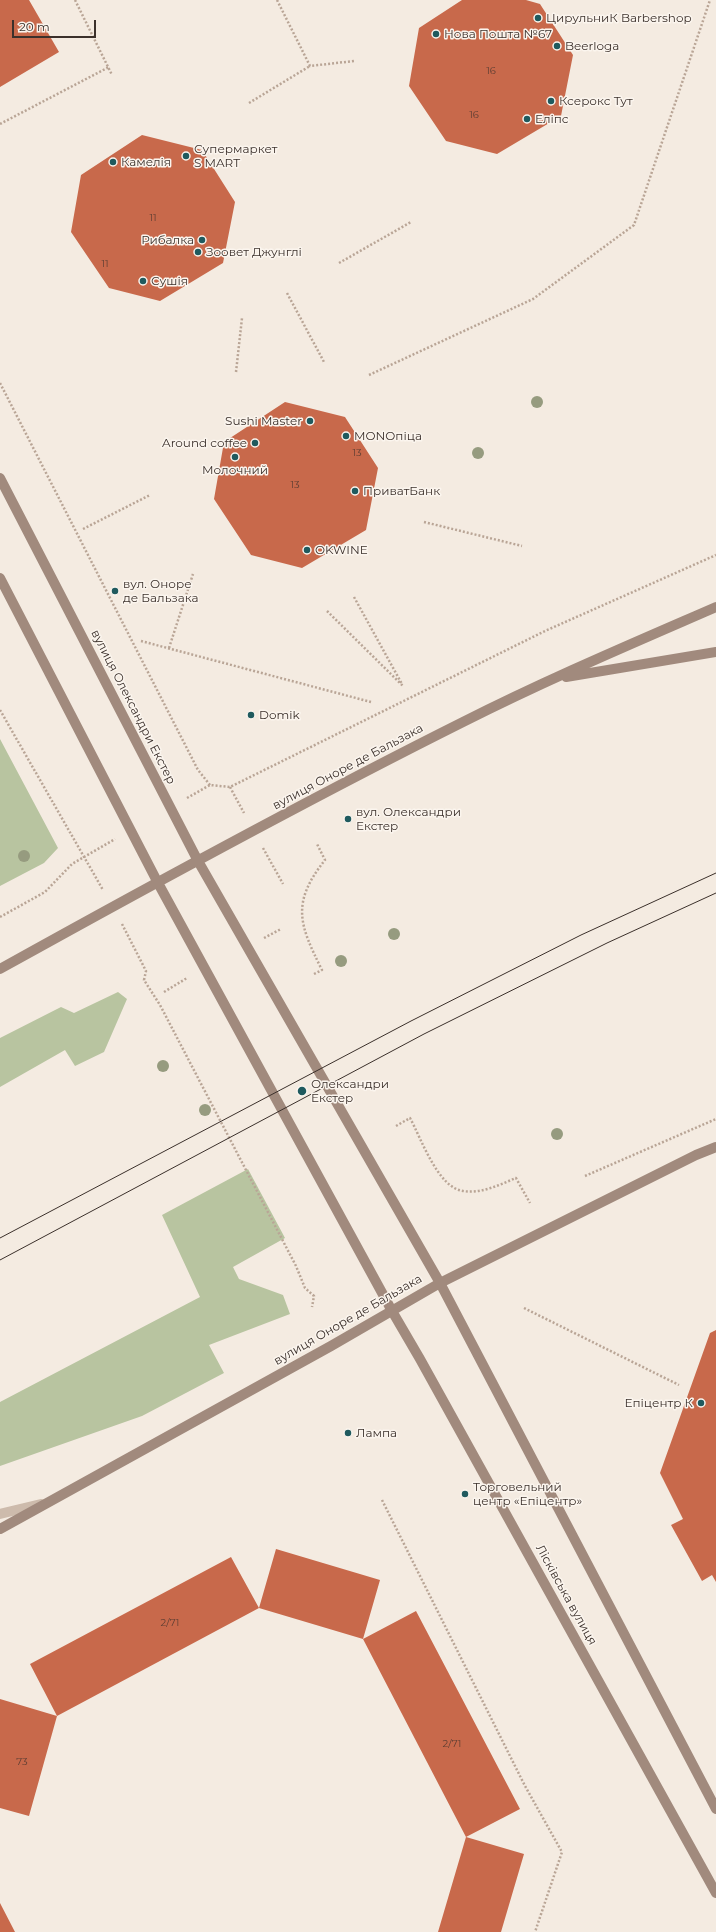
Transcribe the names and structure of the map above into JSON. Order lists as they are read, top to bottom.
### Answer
{
  "streets": {
    "street": ["вулиця Олександри Екстер", "вулиця Оноре де Бальзака", "Лісківська вулиця"]
  },
  "crossings": [
    ["вулиця Олександри Екстер", "вулиця Оноре де Бальзака"],
    ["вулиця Оноре де Бальзака", "Лісківська вулиця"]
  ],
  "places": [
    "ЦирульниК Barbershop",
    "Нова Пошта №67",
    "Beerloga",
    "Ксерокс Тут",
    "Еліпс",
    "Супермаркет S MART",
    "Камелія",
    "Рибалка",
    "Зоовет Джунглі",
    "Сушія",
    "Sushi Master",
    "MONOпіца",
    "Around coffee",
    "Молочний",
    "ПриватБанк",
    "OKWINE",
    "вул. Оноре де Бальзака",
    "Domik",
    "вул. Олександри Екстер",
    "Олександри Екстер",
    "Епіцентр К",
    "Лампа",
    "Торговельний центр «Епіцентр»"
  ],
  "house_numbers": [
    "16",
    "16",
    "11",
    "11",
    "13",
    "13",
    "2/71",
    "2/71",
    "73"
  ],
  "scale_bar": "20 m"
}
